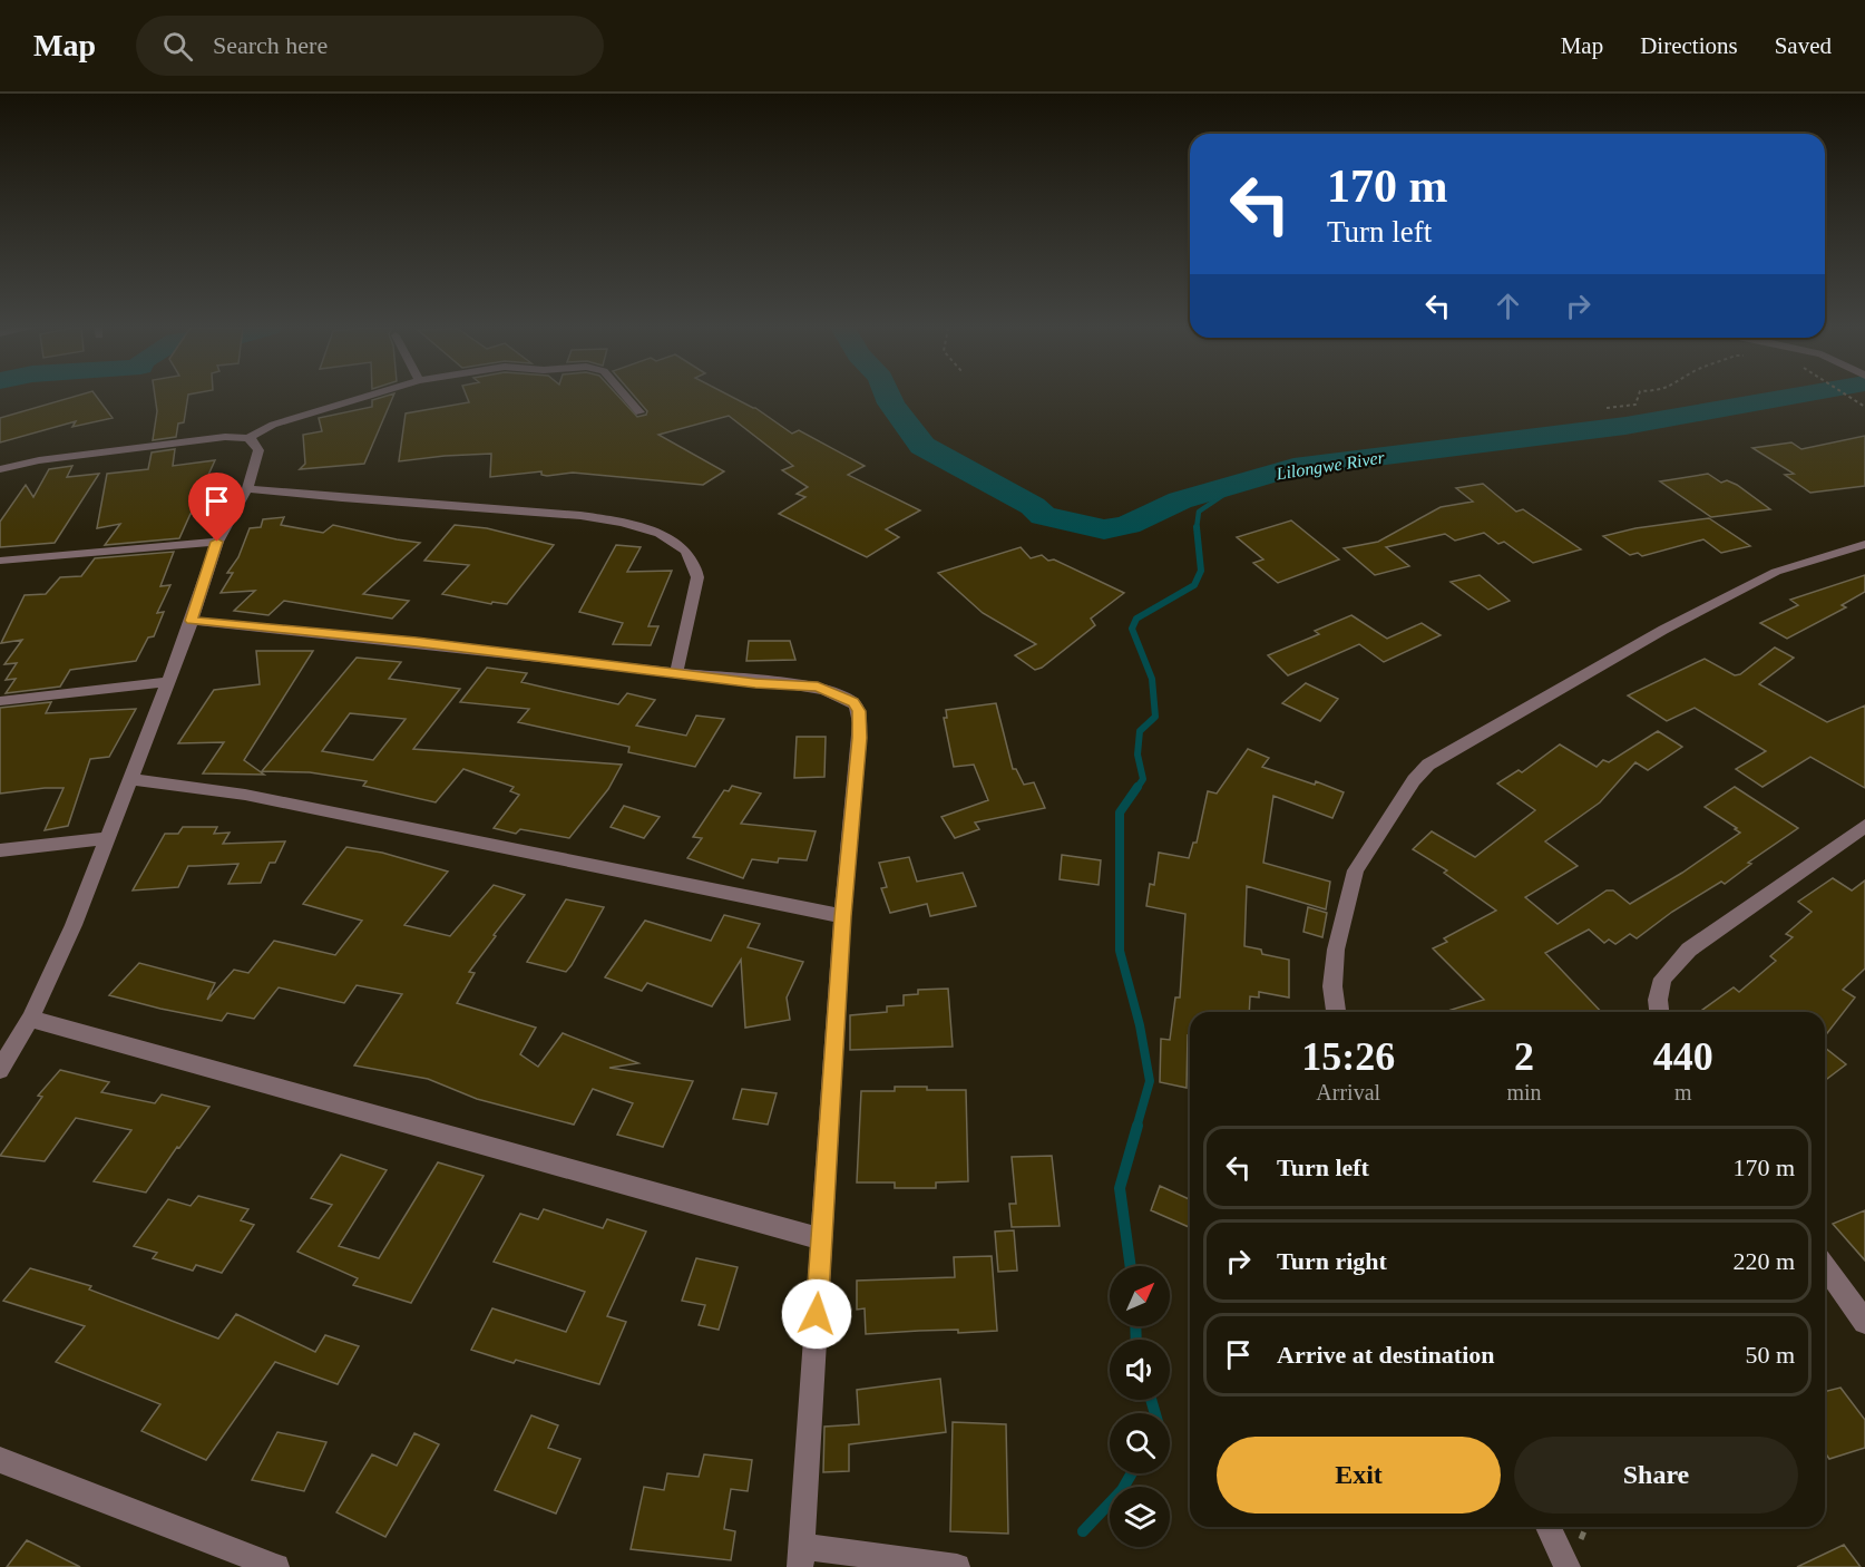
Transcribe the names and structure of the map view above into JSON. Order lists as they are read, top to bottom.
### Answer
{
  "water": ["Lilongwe River"],
  "north": "top right",
  "page": {
    "header": "Map",
    "search": "Search here",
    "nav": ["Map", "Directions", "Saved"],
    "turn": ["170 m", "Turn left"],
    "eta": [
      "15:26",
      "Arrival",
      "2",
      "min",
      "440",
      "m"
    ],
    "list": [
      {
        "name": "Turn left",
        "value": "170 m"
      },
      {
        "name": "Turn right",
        "value": "220 m"
      },
      {
        "name": "Arrive at destination",
        "value": "50 m"
      }
    ],
    "buttons": ["Exit", "Share"]
  }
}
